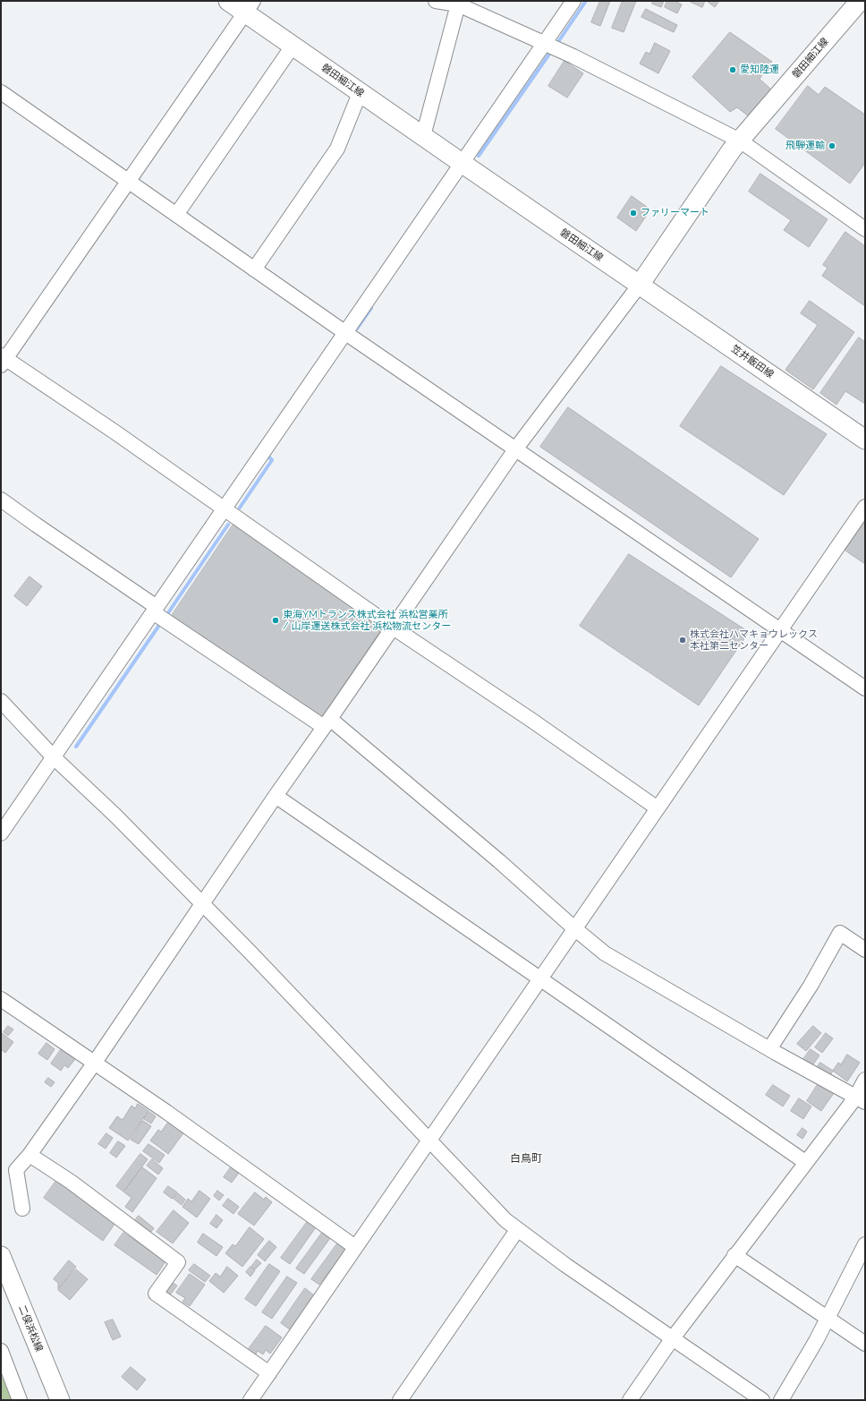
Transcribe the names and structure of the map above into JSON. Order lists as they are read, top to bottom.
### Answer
{
  "streets": {
    "main road": ["磐田細江線", "笠井飯田線", "二俣浜松線"]
  },
  "crossings": [
    ["磐田細江線", "笠井飯田線"]
  ],
  "districts": ["白鳥町"],
  "places": [
    "愛知陸運",
    "飛騨運輸",
    "ファリーマート",
    "東海YMトランス株式会社 浜松営業所 / 山岸運送株式会社 浜松物流センター",
    "株式会社ハマキョウレックス 本社第二センター"
  ]
}
